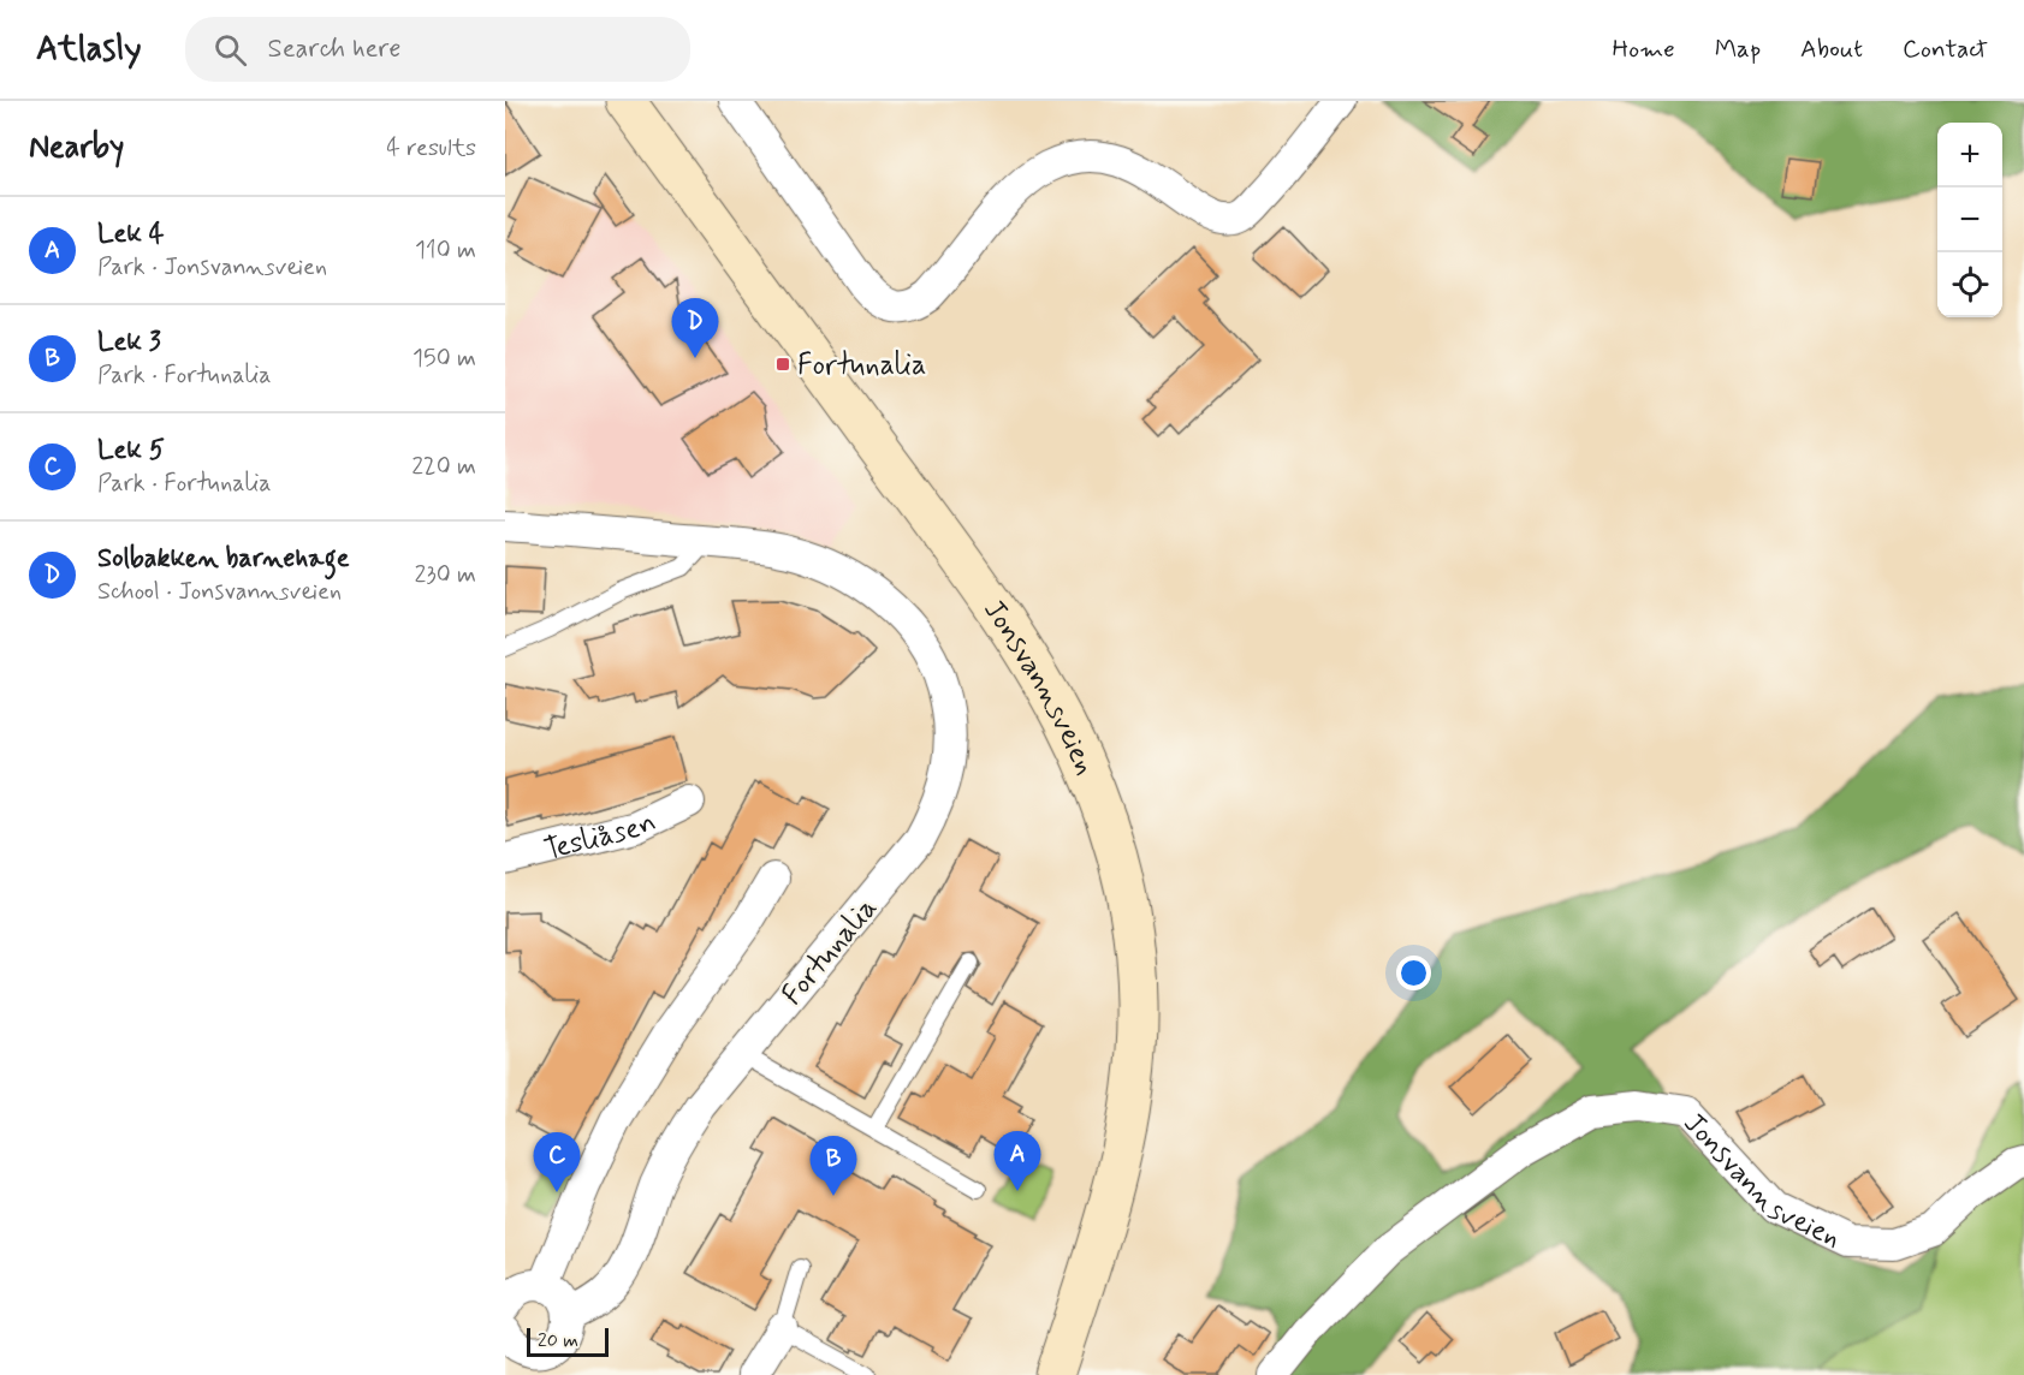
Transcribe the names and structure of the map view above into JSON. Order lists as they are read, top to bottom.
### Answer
{
  "streets": {
    "main road": ["Jonsvannsveien"],
    "street": ["Tesliåsen", "Fortunalia"]
  },
  "places": {
    "transit": ["Fortunalia"]
  },
  "scale_bar": "20 m",
  "page": {
    "header": "Atlasly",
    "search": "Search here",
    "nav": [
      "Home",
      "Map",
      "About",
      "Contact"
    ],
    "heading": ["Nearby", "4 results"],
    "map_buttons": ["+", "−"],
    "list": [
      {
        "mark": "A",
        "name": "Lek 4",
        "note": "Park · Jonsvannsveien",
        "value": "110 m"
      },
      {
        "mark": "B",
        "name": "Lek 3",
        "note": "Park · Fortunalia",
        "value": "150 m"
      },
      {
        "mark": "C",
        "name": "Lek 5",
        "note": "Park · Fortunalia",
        "value": "220 m"
      },
      {
        "mark": "D",
        "name": "Solbakken barnehage",
        "note": "School · Jonsvannsveien",
        "value": "230 m"
      }
    ],
    "pins": [
      "D",
      "A",
      "C",
      "B"
    ],
    "scale": "20 m"
  }
}
